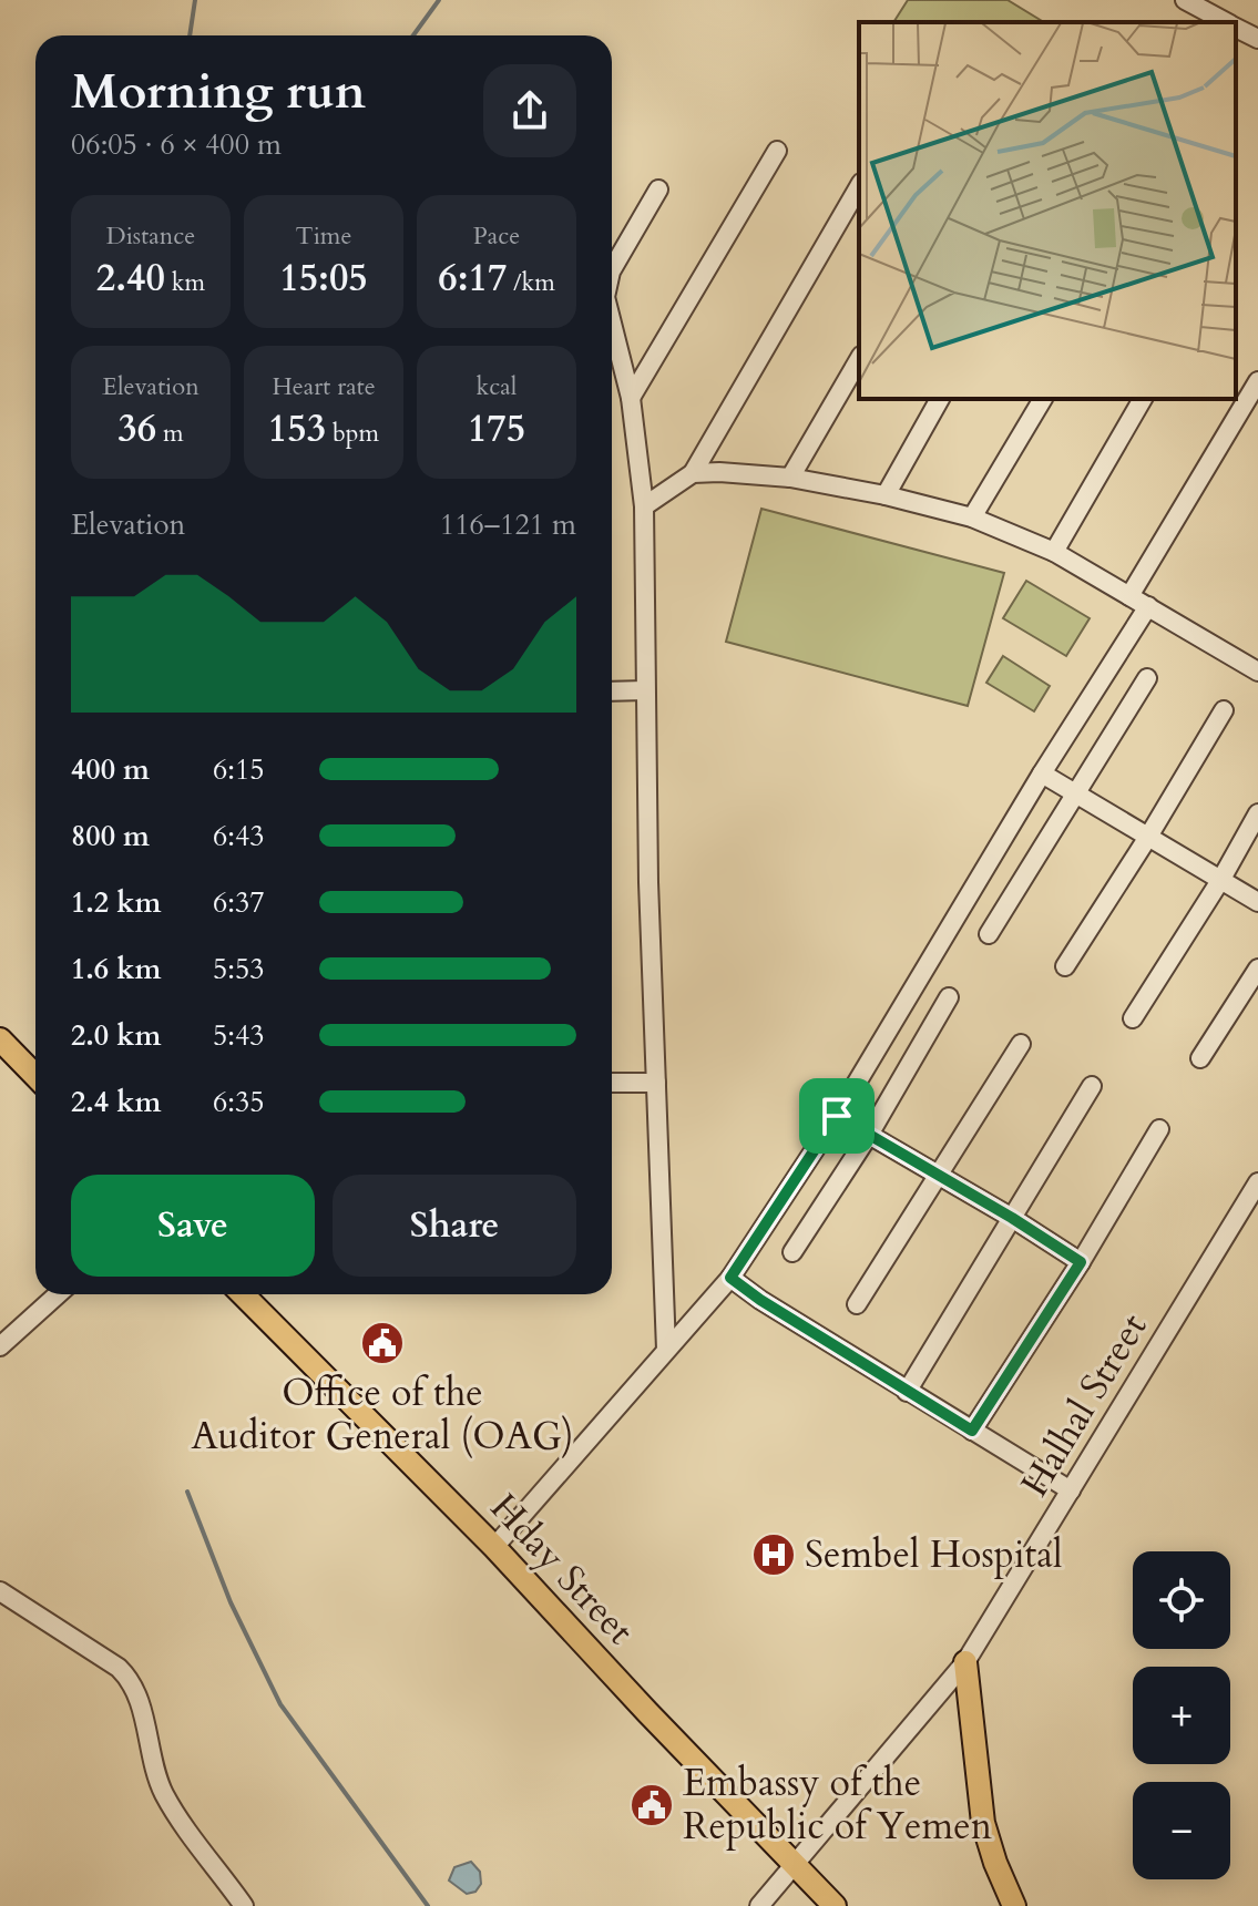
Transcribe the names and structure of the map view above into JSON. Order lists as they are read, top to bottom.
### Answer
{
  "streets": {
    "main road": ["Hday Street"],
    "street": ["Halhal Street"]
  },
  "crossings": [
    ["Halhal Street", "Hday Street"]
  ],
  "places": {
    "public building": ["Office of the Auditor General (OAG)", "Embassy of the Republic of Yemen"],
    "hospital": ["Sembel Hospital"]
  },
  "page": {
    "heading": ["Morning run", "06:05 · 6 × 400 m"],
    "stats": [
      ["Distance", "2.40 km"],
      ["Time", "15:05"],
      ["Pace", "6:17 /km"],
      ["Elevation", "36 m"],
      ["Heart rate", "153 bpm"],
      ["kcal", "175"]
    ],
    "chart": ["Elevation", "116–121 m"],
    "list": [
      {
        "name": "400 m",
        "note": "6:15"
      },
      {
        "name": "800 m",
        "note": "6:43"
      },
      {
        "name": "1.2 km",
        "note": "6:37"
      },
      {
        "name": "1.6 km",
        "note": "5:53"
      },
      {
        "name": "2.0 km",
        "note": "5:43"
      },
      {
        "name": "2.4 km",
        "note": "6:35"
      }
    ],
    "buttons": ["Save", "Share"],
    "map_buttons": ["+", "−"]
  }
}
